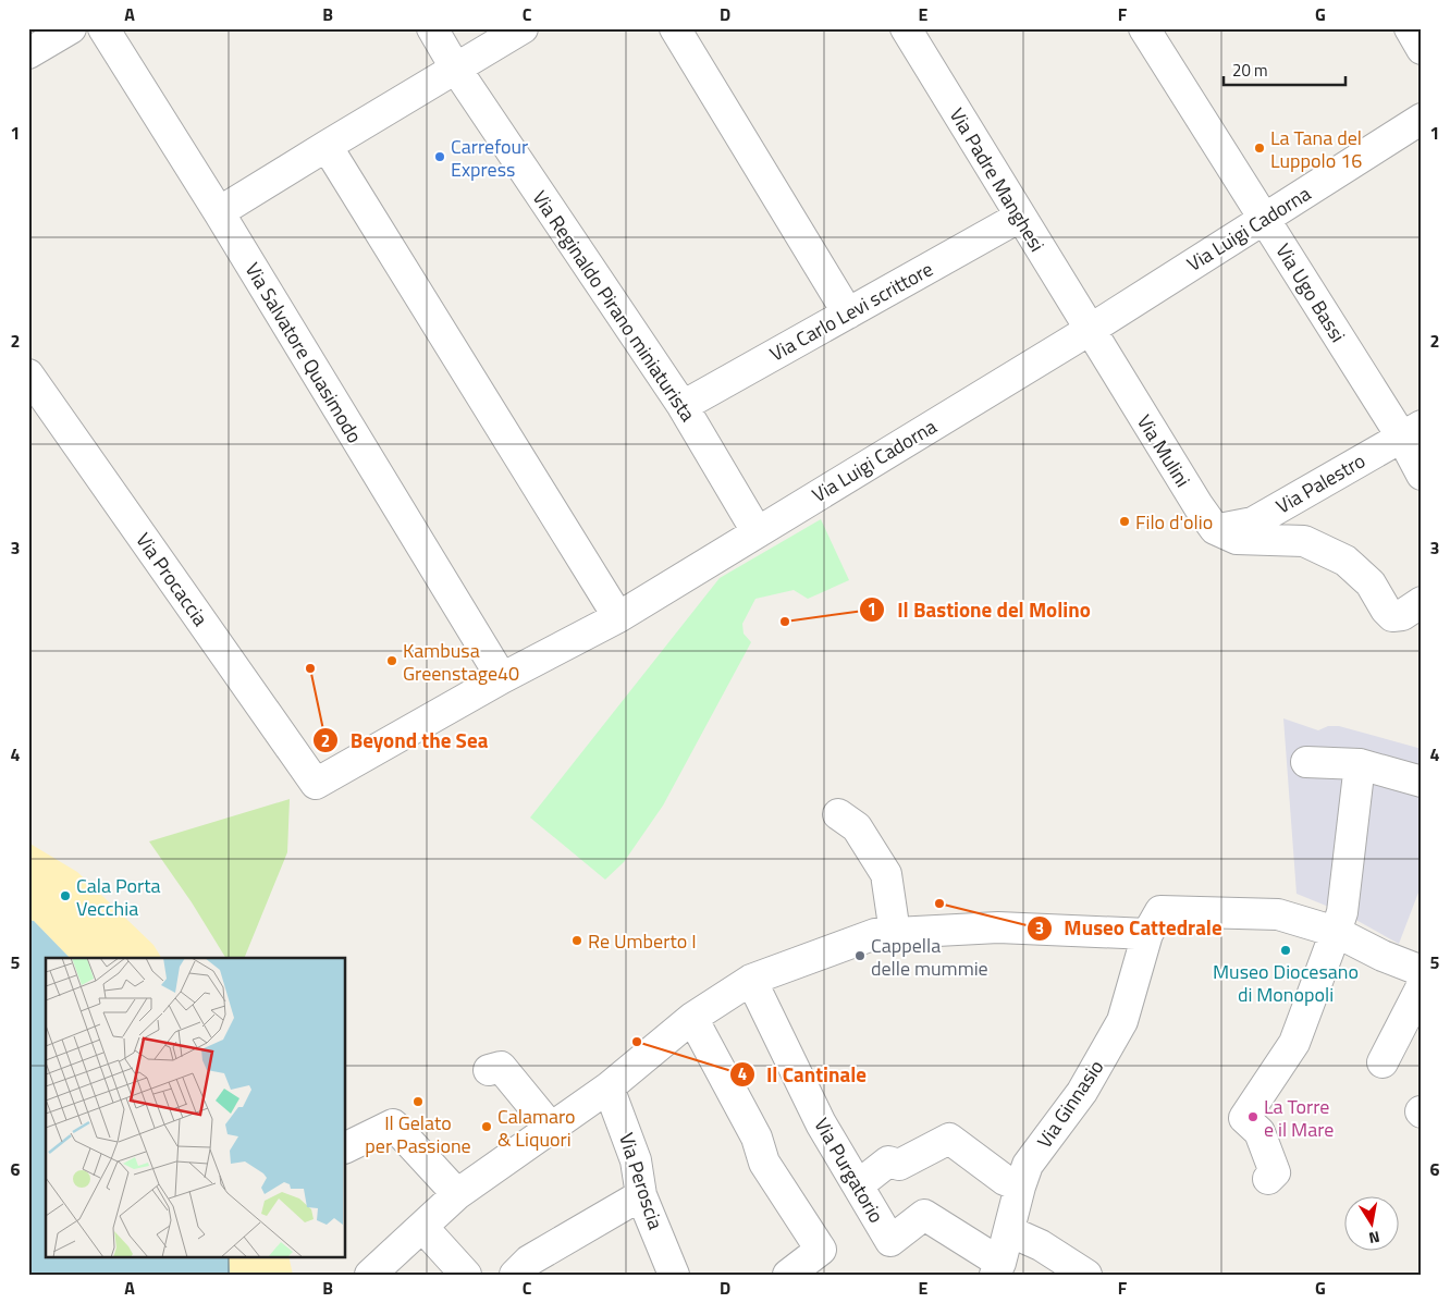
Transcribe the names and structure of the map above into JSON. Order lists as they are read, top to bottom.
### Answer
{
  "streets": {
    "street": [
      "Via Padre Manghesi",
      "Via Luigi Cadorna",
      "Via Ugo Bassi",
      "Via Reginaldo Pirano miniaturista",
      "Via Carlo Levi scrittore",
      "Via Salvatore Quasimodo",
      "Via Mulini",
      "Via Palestro",
      "Via Procaccia",
      "Via Ginnasio",
      "Via Purgatorio",
      "Via Peroscia"
    ]
  },
  "crossings": [
    ["Via Padre Manghesi", "Via Luigi Cadorna"],
    ["Via Padre Manghesi", "Via Carlo Levi scrittore"],
    ["Via Padre Manghesi", "Via Mulini"],
    ["Via Luigi Cadorna", "Via Ugo Bassi"],
    ["Via Luigi Cadorna", "Via Reginaldo Pirano miniaturista"],
    ["Via Luigi Cadorna", "Via Salvatore Quasimodo"],
    ["Via Luigi Cadorna", "Via Mulini"],
    ["Via Luigi Cadorna", "Via Procaccia"],
    ["Via Ugo Bassi", "Via Palestro"],
    ["Via Reginaldo Pirano miniaturista", "Via Carlo Levi scrittore"],
    ["Via Mulini", "Via Palestro"],
    ["Via Ginnasio", "Via Purgatorio"]
  ],
  "places": [
    "La Tana del Luppolo 16",
    "Carrefour Express",
    "Filo d'olio",
    "Il Bastione del Molino",
    "Kambusa Greenstage40",
    "Beyond the Sea",
    "Cala Porta Vecchia",
    "Museo Cattedrale",
    "Re Umberto I",
    "Museo Diocesano di Monopoli",
    "Cappella delle mummie",
    "Il Cantinale",
    "Il Gelato per Passione",
    "La Torre e il Mare",
    "Calamaro & Liquori"
  ],
  "scale_bar": "20 m",
  "north": "bottom",
  "grid": {
    "columns": [
      "A",
      "B",
      "C",
      "D",
      "E",
      "F",
      "G"
    ],
    "rows": [
      "1",
      "2",
      "3",
      "4",
      "5",
      "6"
    ]
  }
}
